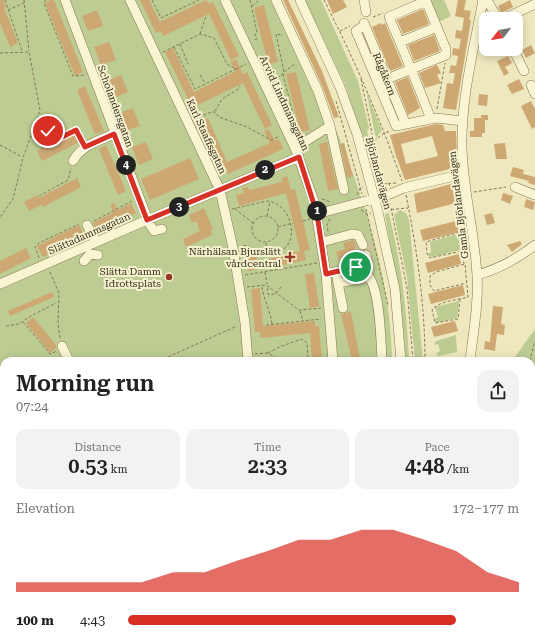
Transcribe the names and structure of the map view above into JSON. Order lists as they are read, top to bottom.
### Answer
{
  "streets": {
    "street": [
      "Rågåkern",
      "Arvid Lindmansgatan",
      "Scholandersgatan",
      "Karl Staaffsgatan",
      "Björlandavägen",
      "Gamla Björlandavägen",
      "Slättadammsgatan"
    ]
  },
  "crossings": [
    ["Arvid Lindmansgatan", "Slättadammsgatan"],
    ["Scholandersgatan", "Slättadammsgatan"],
    ["Karl Staaffsgatan", "Slättadammsgatan"]
  ],
  "places": {
    "health": ["Närhälsan Bjurslätt vårdcentral"],
    "other": ["Slätta Damm Idrottsplats"]
  },
  "north": "bottom left",
  "page": {
    "pins": [
      "4",
      "2",
      "3",
      "1"
    ],
    "heading": ["Morning run", "07:24"],
    "stats": [
      ["Distance", "0.53 km"],
      ["Time", "2:33"],
      ["Pace", "4:48 /km"]
    ],
    "chart": ["Elevation", "172–177 m"],
    "list": [
      {
        "name": "100 m",
        "note": "4:43"
      }
    ]
  }
}
